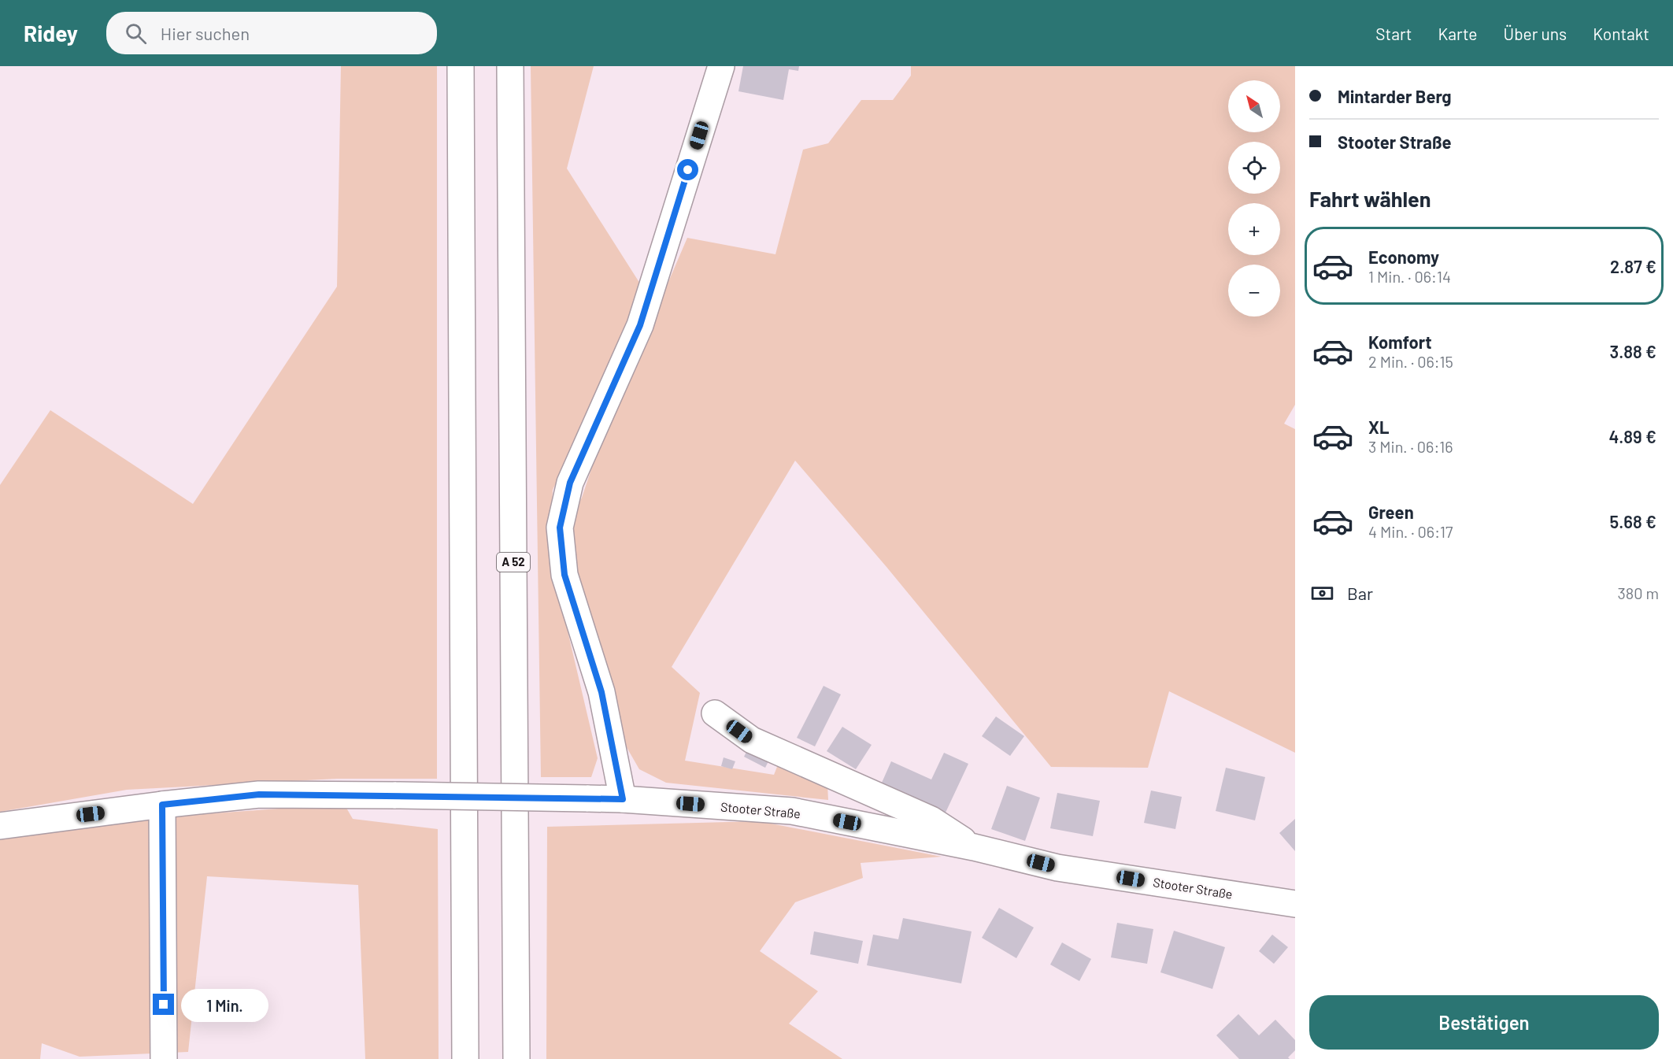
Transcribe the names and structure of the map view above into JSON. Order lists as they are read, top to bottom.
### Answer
{
  "streets": {
    "main road": ["A 52", "Stooter Straße"]
  },
  "north": "top left",
  "page": {
    "header": "Ridey",
    "search": "Hier suchen",
    "nav": [
      "Start",
      "Karte",
      "Über uns",
      "Kontakt"
    ],
    "banner": ["Mintarder Berg", "Stooter Straße"],
    "map_buttons": ["+", "−"],
    "heading": "Fahrt wählen",
    "list": [
      {
        "name": "Economy",
        "note": "1 Min. · 06:14",
        "value": "2.87 €"
      },
      {
        "name": "Komfort",
        "note": "2 Min. · 06:15",
        "value": "3.88 €"
      },
      {
        "name": "XL",
        "note": "3 Min. · 06:16",
        "value": "4.89 €"
      },
      {
        "name": "Green",
        "note": "4 Min. · 06:17",
        "value": "5.68 €"
      }
    ],
    "pay": ["Bar", "380 m"],
    "buttons": "Bestätigen",
    "bubble": "1 Min."
  }
}
